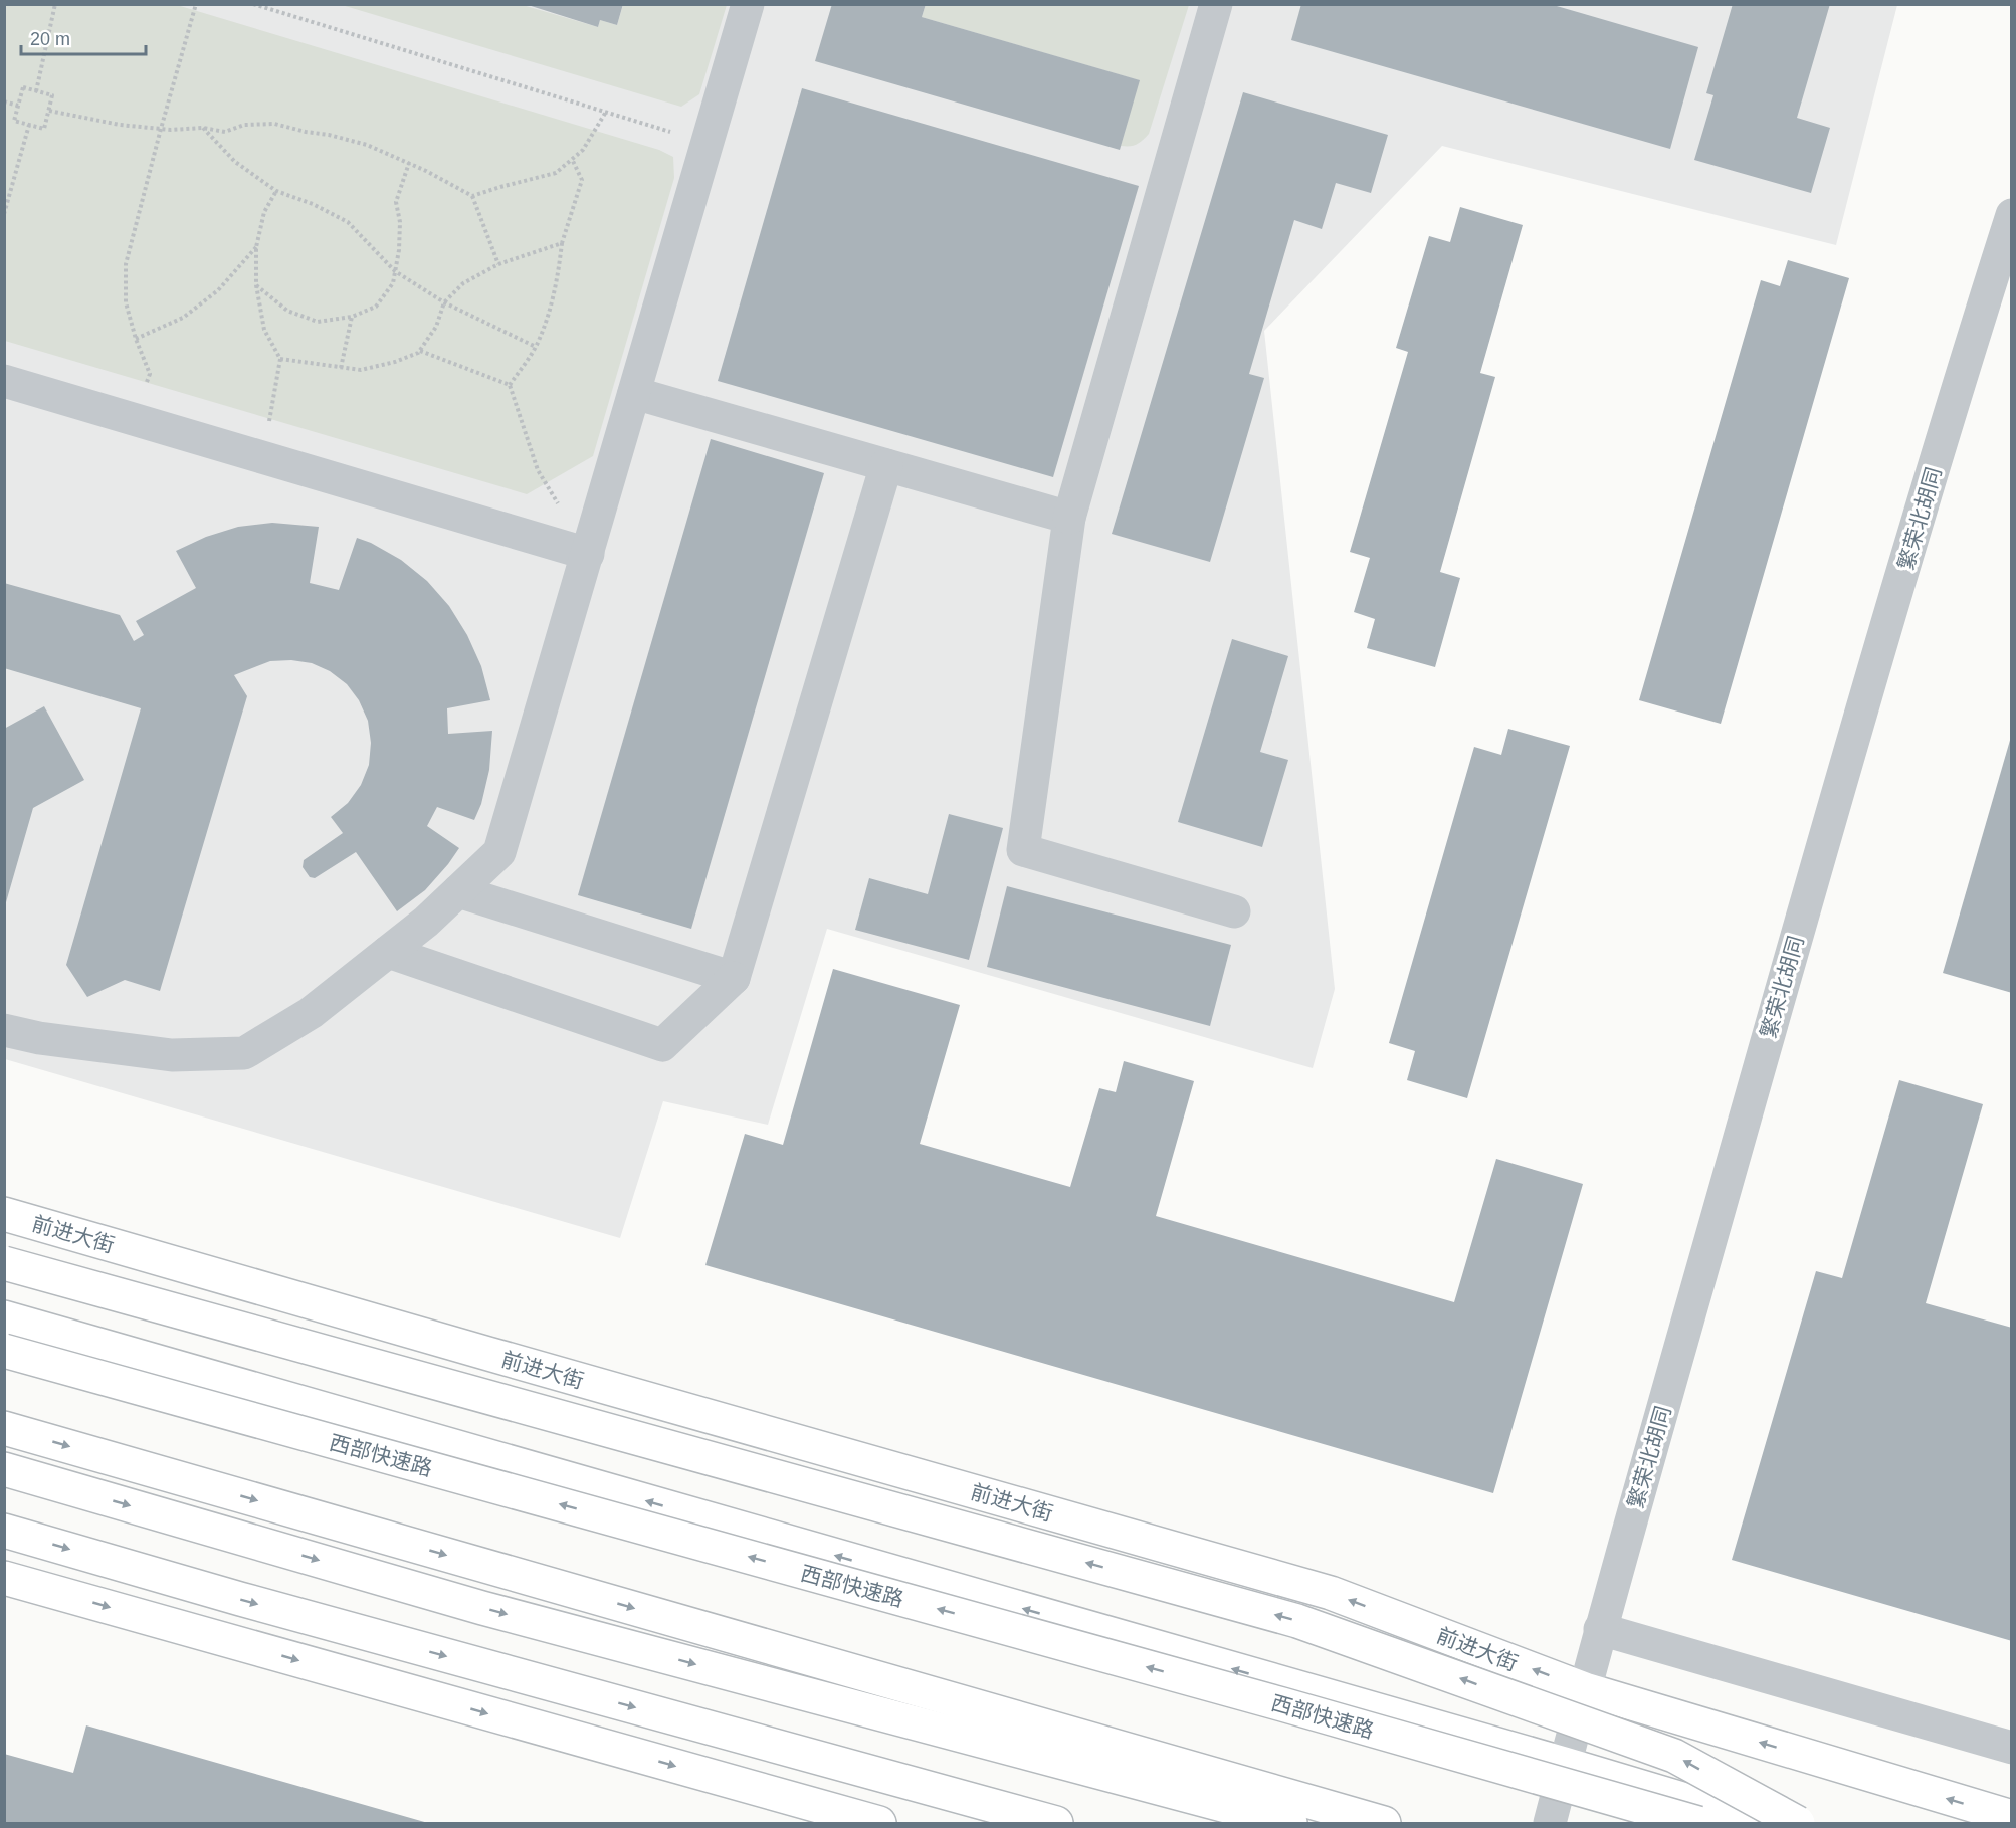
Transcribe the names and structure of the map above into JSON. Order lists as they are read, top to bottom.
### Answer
{
  "streets": {
    "main road": ["前进大街", "西部快速路"],
    "street": ["繁荣北胡同"]
  },
  "crossings": [
    ["繁荣北胡同", "前进大街"]
  ],
  "scale_bar": "20 m"
}
